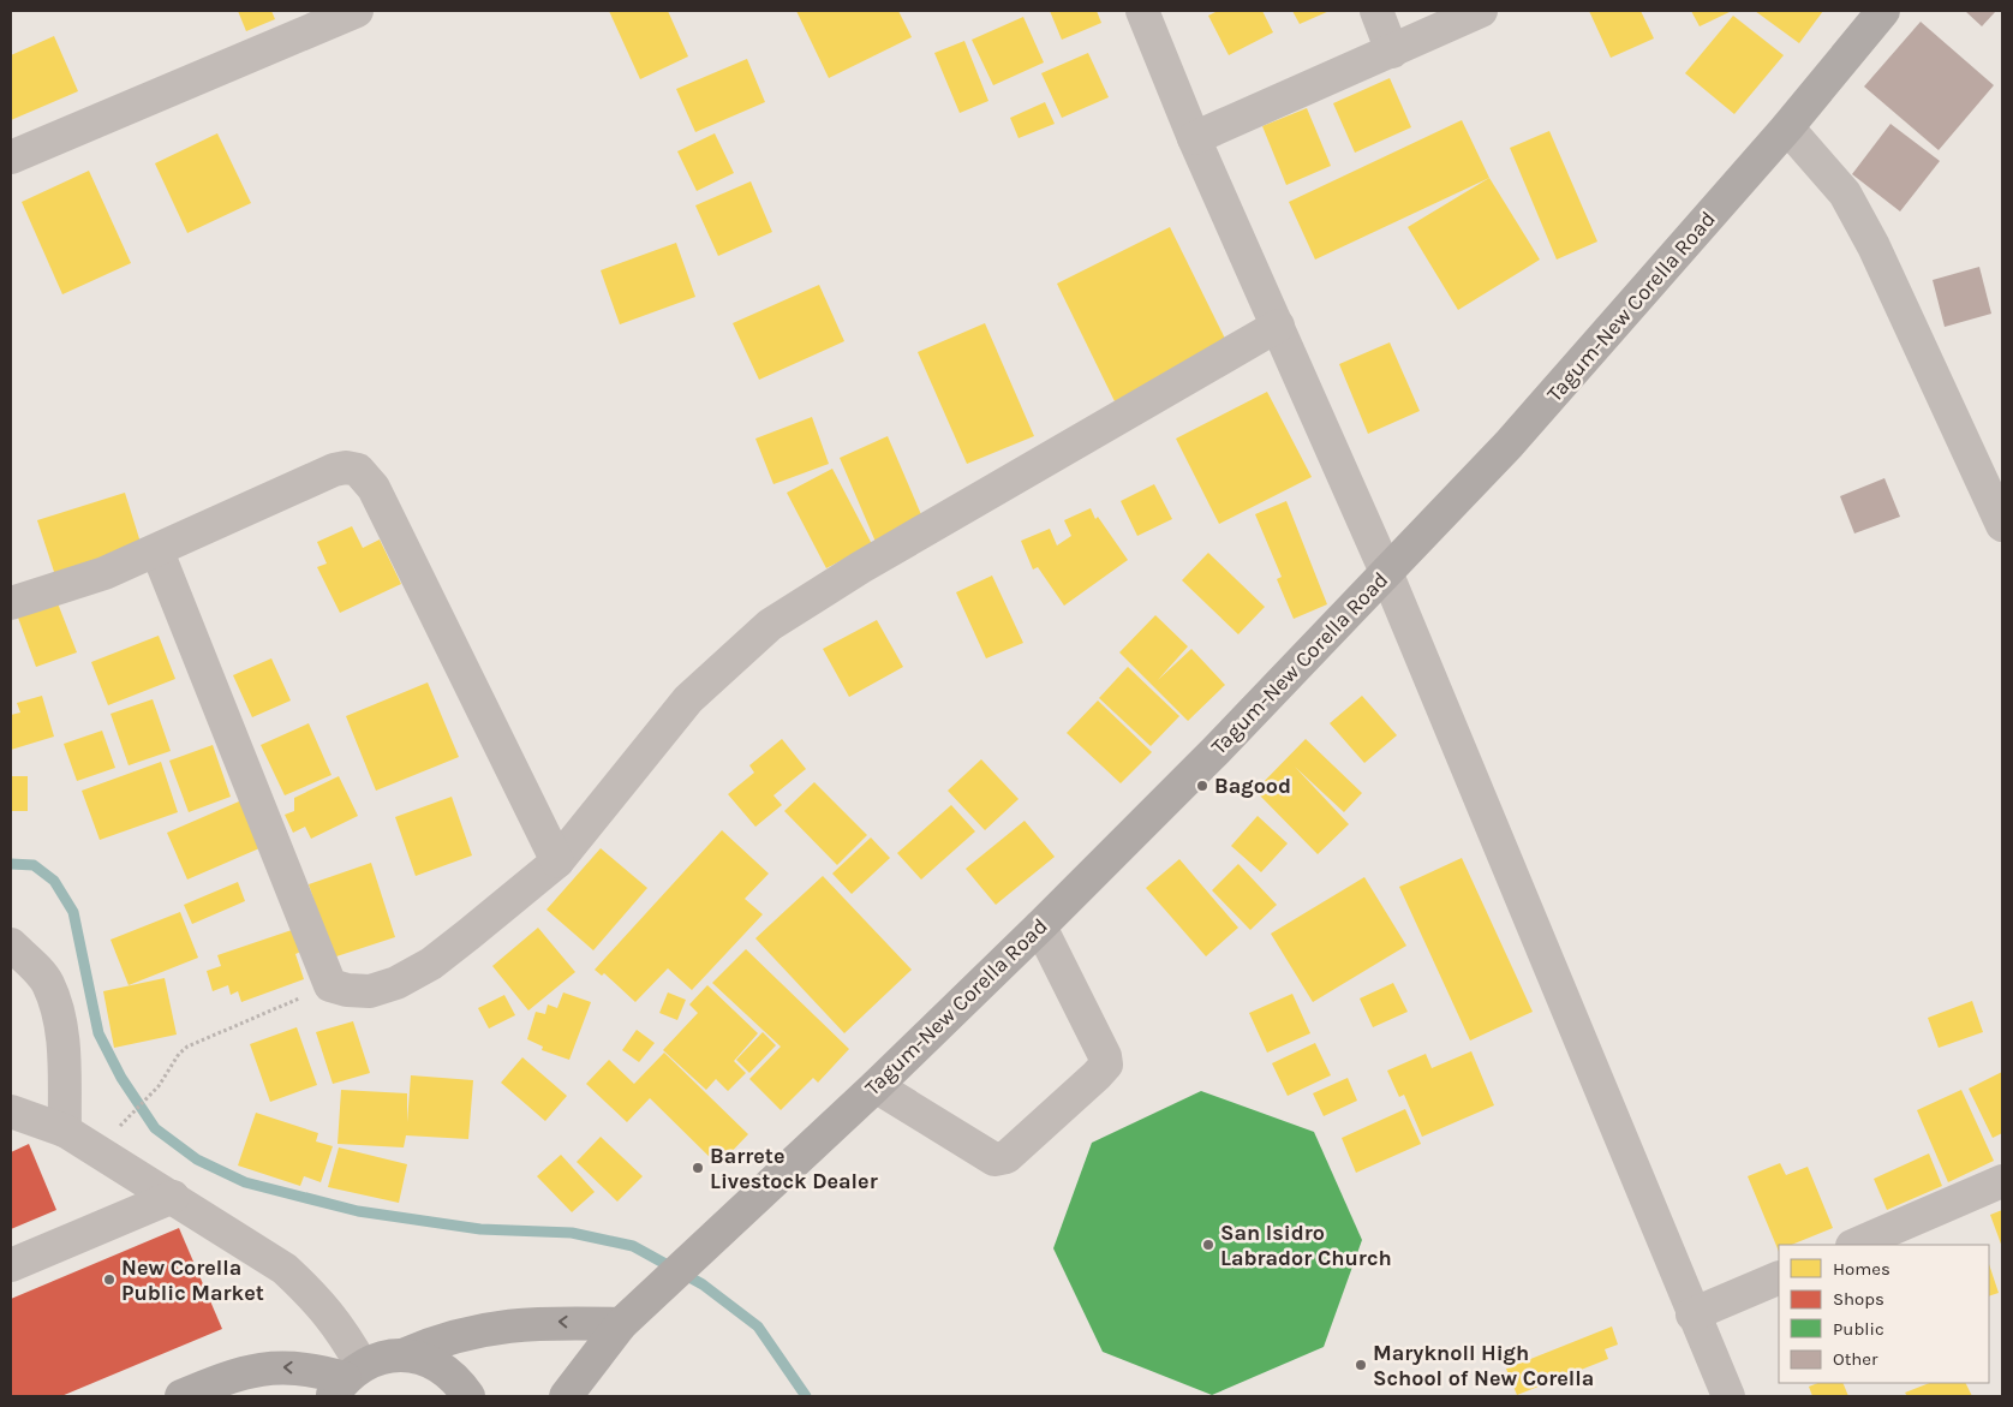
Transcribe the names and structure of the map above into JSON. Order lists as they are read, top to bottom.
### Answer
{
  "streets": {
    "main road": ["Tagum-New Corella Road"]
  },
  "places": [
    "Bagood",
    "Barrete Livestock Dealer",
    "San Isidro Labrador Church",
    "New Corella Public Market",
    "Maryknoll High School of New Corella"
  ],
  "legend": [
    "Homes",
    "Shops",
    "Public",
    "Other"
  ]
}
